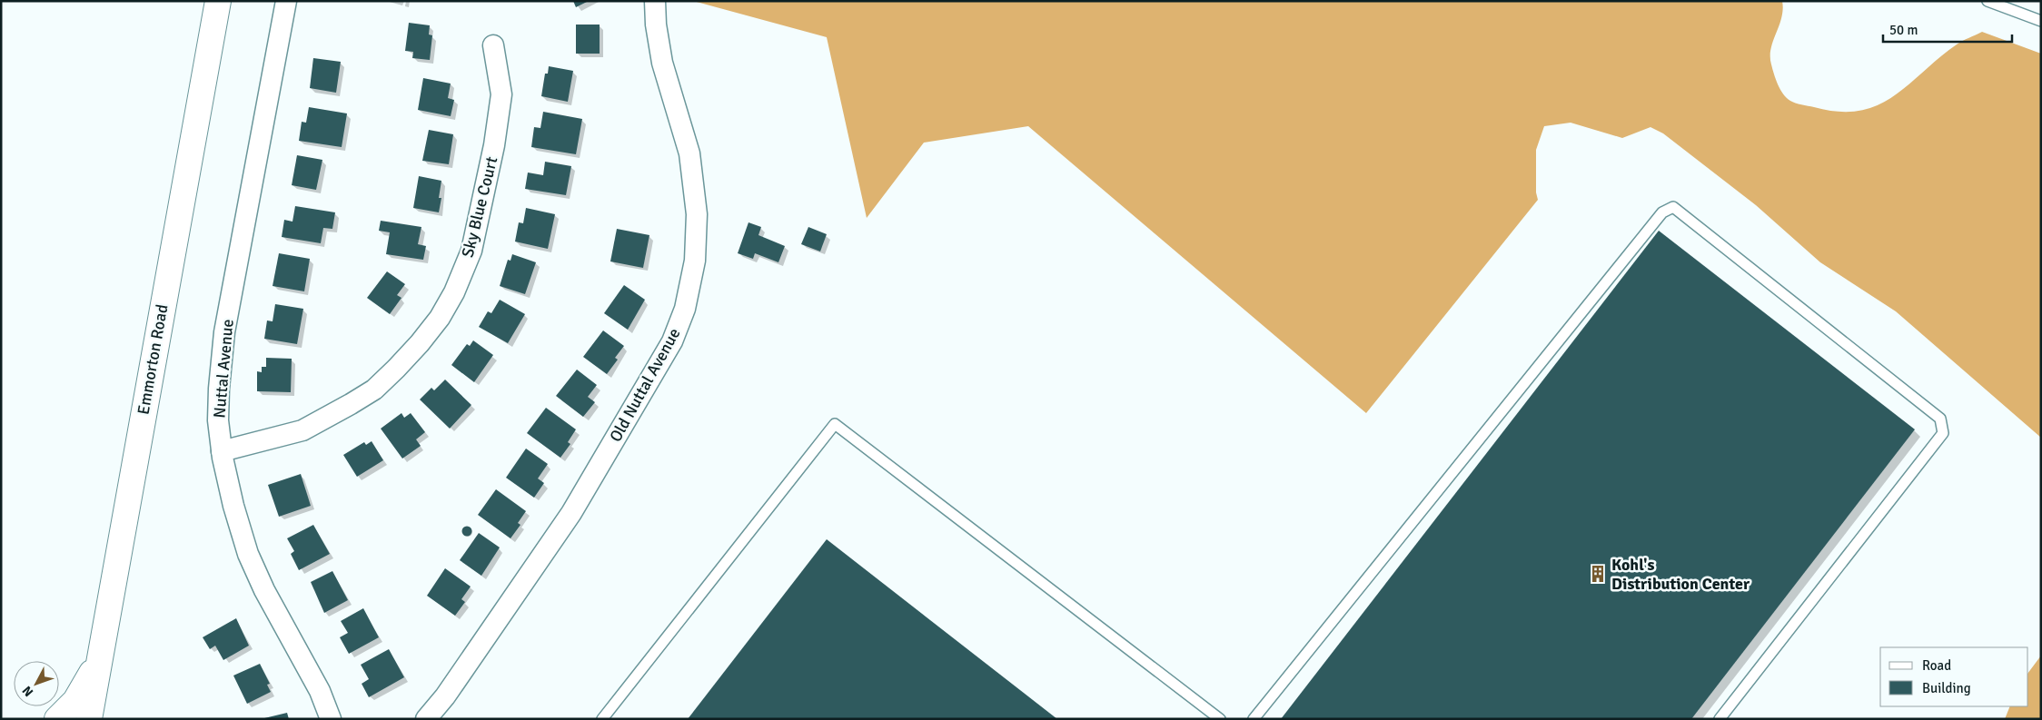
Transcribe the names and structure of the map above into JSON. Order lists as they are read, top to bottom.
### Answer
{
  "streets": {
    "main road": ["Emmorton Road"],
    "street": ["Sky Blue Court", "Nuttal Avenue", "Old Nuttal Avenue"]
  },
  "crossings": [
    ["Sky Blue Court", "Nuttal Avenue"]
  ],
  "places": {
    "building": ["Kohl's Distribution Center"]
  },
  "legend": ["Road", "Building"],
  "scale_bar": "50 m",
  "north": "bottom left"
}
